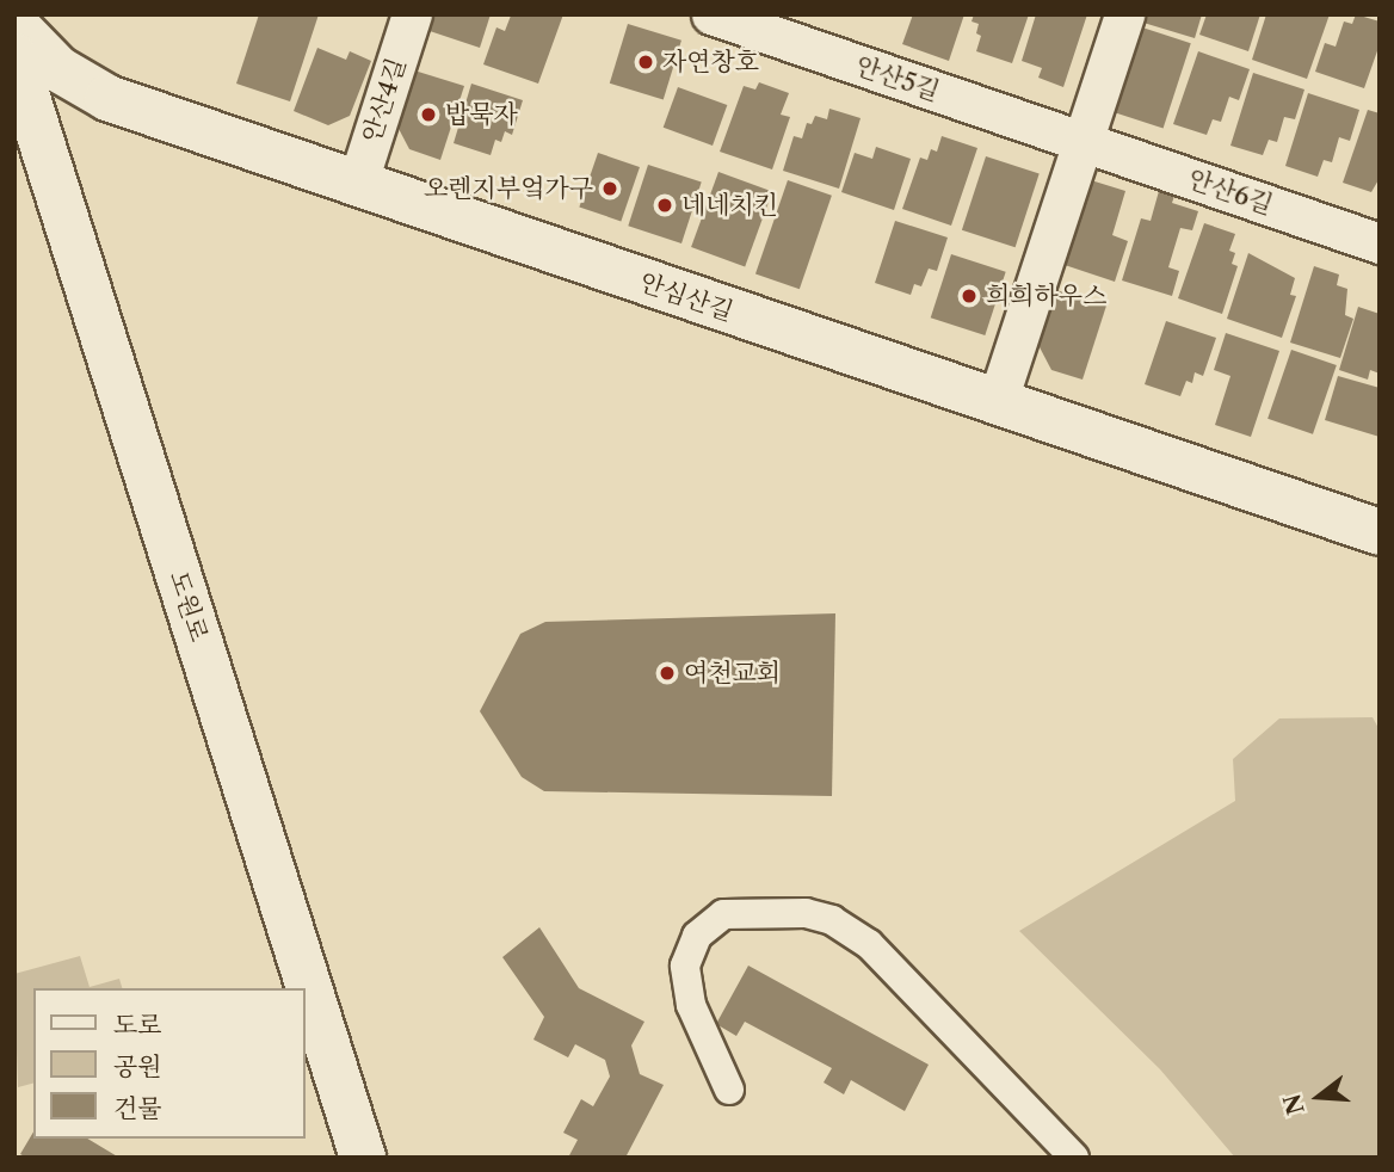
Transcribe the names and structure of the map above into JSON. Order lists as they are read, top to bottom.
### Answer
{
  "streets": {
    "street": [
      "안산5길",
      "안산4길",
      "안산6길",
      "안심산길",
      "도원로"
    ]
  },
  "crossings": [
    ["안산5길", "안산6길"],
    ["안산4길", "안심산길"]
  ],
  "places": [
    "자연창호",
    "밥묵자",
    "오렌지부엌가구",
    "네네치킨",
    "희희하우스",
    "여천교회"
  ],
  "legend": ["도로", "공원", "건물"],
  "north": "left"
}
